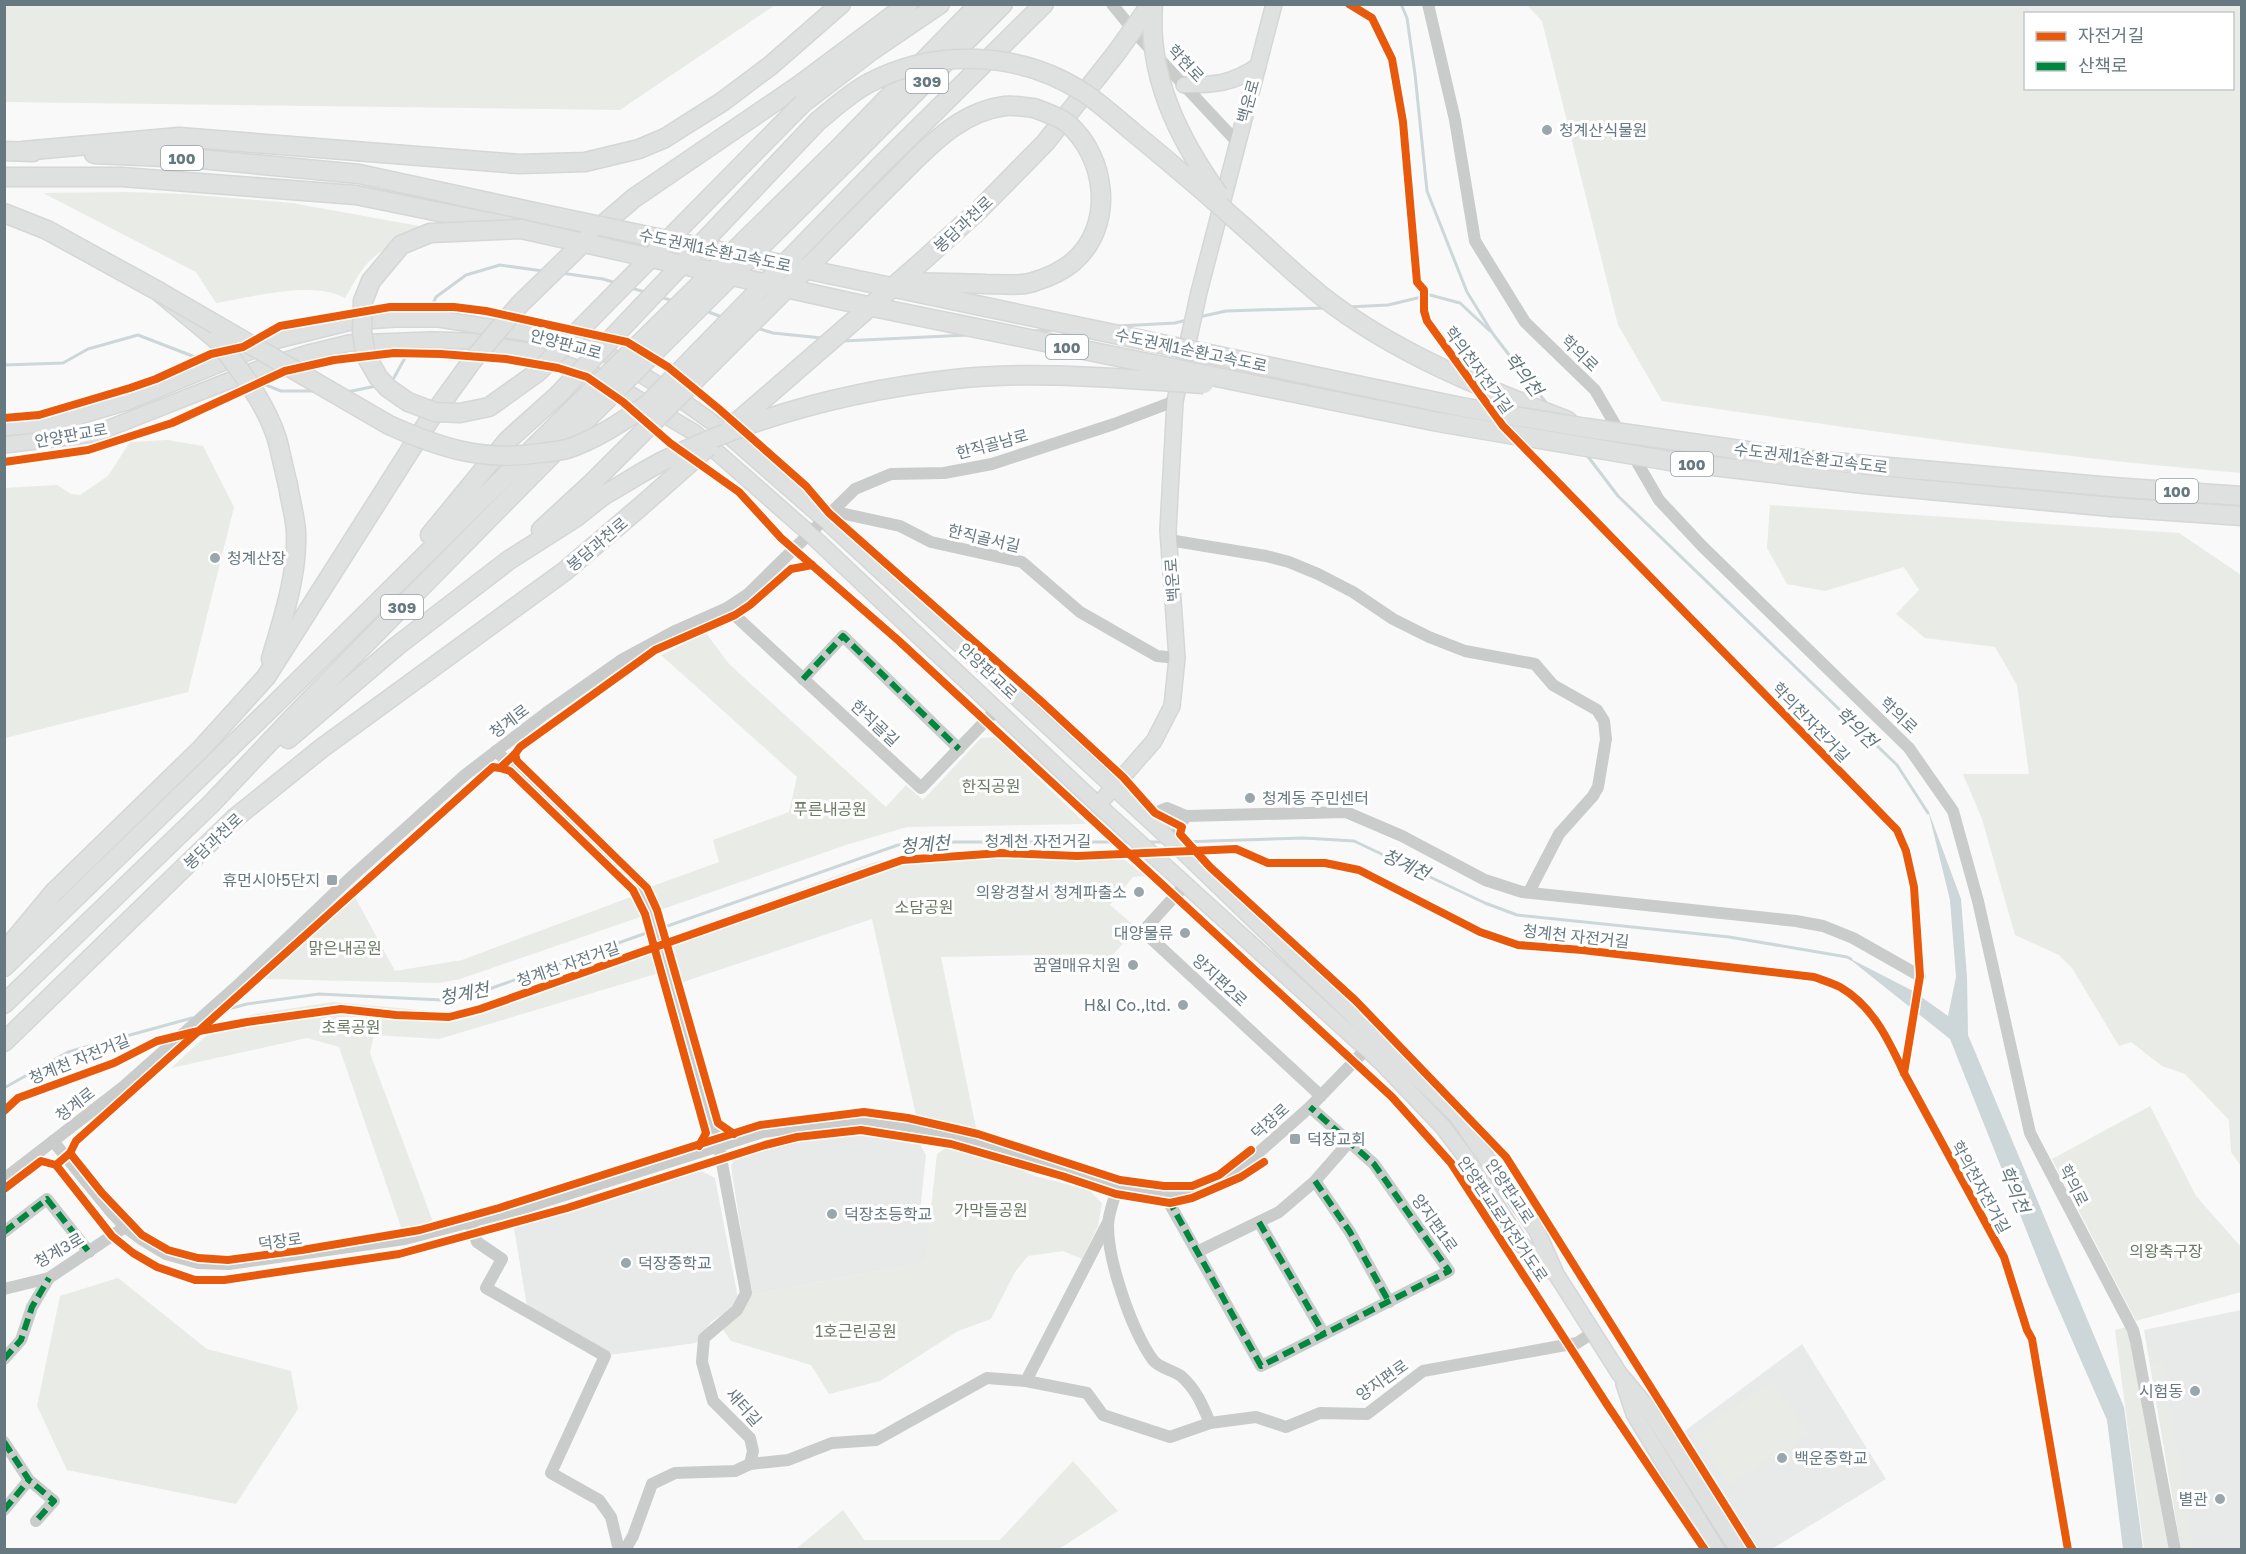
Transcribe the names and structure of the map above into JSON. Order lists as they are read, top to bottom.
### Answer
{
  "streets": {
    "highway": [
      "309",
      "100",
      "봉담과천로",
      "수도권제1순환고속도로"
    ],
    "main road": ["백운로", "안양판교로"],
    "street": [
      "학현로",
      "학의로",
      "한직골남로",
      "한직골서길",
      "청계로",
      "한직골길",
      "양지편2로",
      "덕장로",
      "양지편1로",
      "청계3로",
      "양지편로",
      "새터길"
    ],
    "cycle path": ["학의천자전거길", "청계천 자전거길"]
  },
  "crossings": [
    ["학현로", "백운로"],
    ["백운로", "안양판교로"],
    ["백운로", "한직골남로"],
    ["백운로", "한직골서길"],
    ["안양판교로", "한직골남로"],
    ["안양판교로", "한직골서길"],
    ["안양판교로", "청계로"],
    ["안양판교로", "한직골길"],
    ["안양판교로", "양지편2로"],
    ["안양판교로", "덕장로"],
    ["안양판교로", "양지편로"],
    ["한직골남로", "한직골서길"],
    ["한직골남로", "청계로"],
    ["한직골서길", "청계로"],
    ["청계로", "한직골길"],
    ["청계로", "덕장로"],
    ["청계로", "새터길"],
    ["양지편2로", "덕장로"],
    ["덕장로", "양지편1로"],
    ["덕장로", "청계3로"],
    ["덕장로", "새터길"],
    ["양지편로", "새터길"]
  ],
  "water": ["학의천", "청계천"],
  "parks": [
    "한직공원",
    "푸른내공원",
    "소담공원",
    "맑은내공원",
    "초록공원",
    "가막들공원",
    "의왕축구장",
    "1호근린공원"
  ],
  "places": {
    "other": [
      "청계산식물원",
      "청계산장",
      "청계동 주민센터",
      "의왕경찰서 청계파출소",
      "대양물류",
      "꿈열매유치원",
      "H&I Co.,ltd.",
      "덕장초등학교",
      "덕장중학교",
      "시험동",
      "백운중학교",
      "별관"
    ],
    "transit": ["휴먼시아5단지", "덕장교회"]
  },
  "legend": ["자전거길", "산책로"]
}
